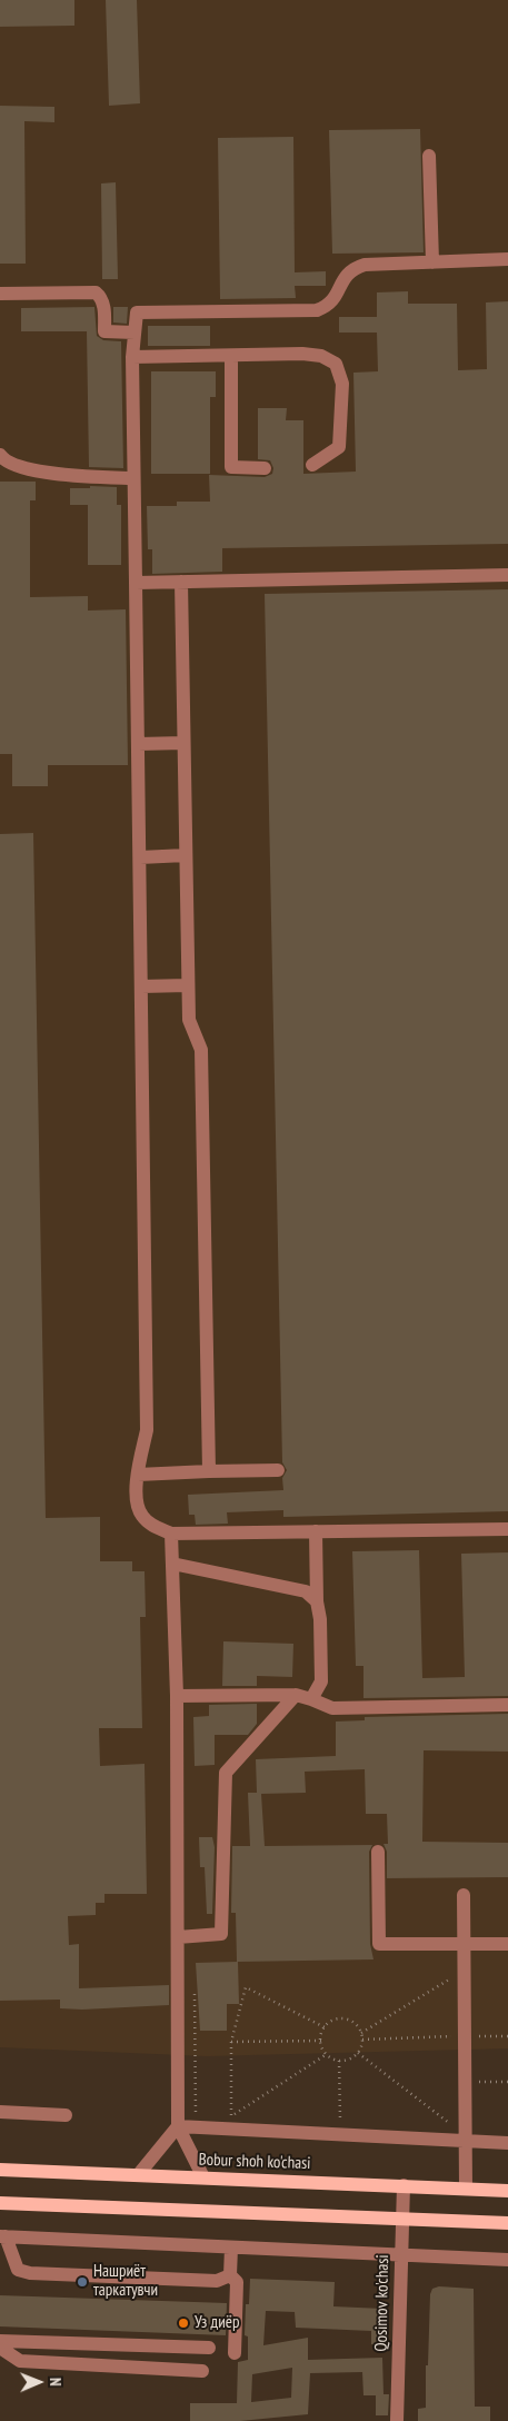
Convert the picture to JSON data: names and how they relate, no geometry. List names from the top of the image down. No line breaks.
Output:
{"streets":{"main road":["Bobur shoh ko'chasi"],"street":["Qosimov ko'chasi"]},"crossings":[["Bobur shoh ko'chasi","Qosimov ko'chasi"]],"places":["Нашриёт таркатувчи","Уз диёр"],"north":"right"}
